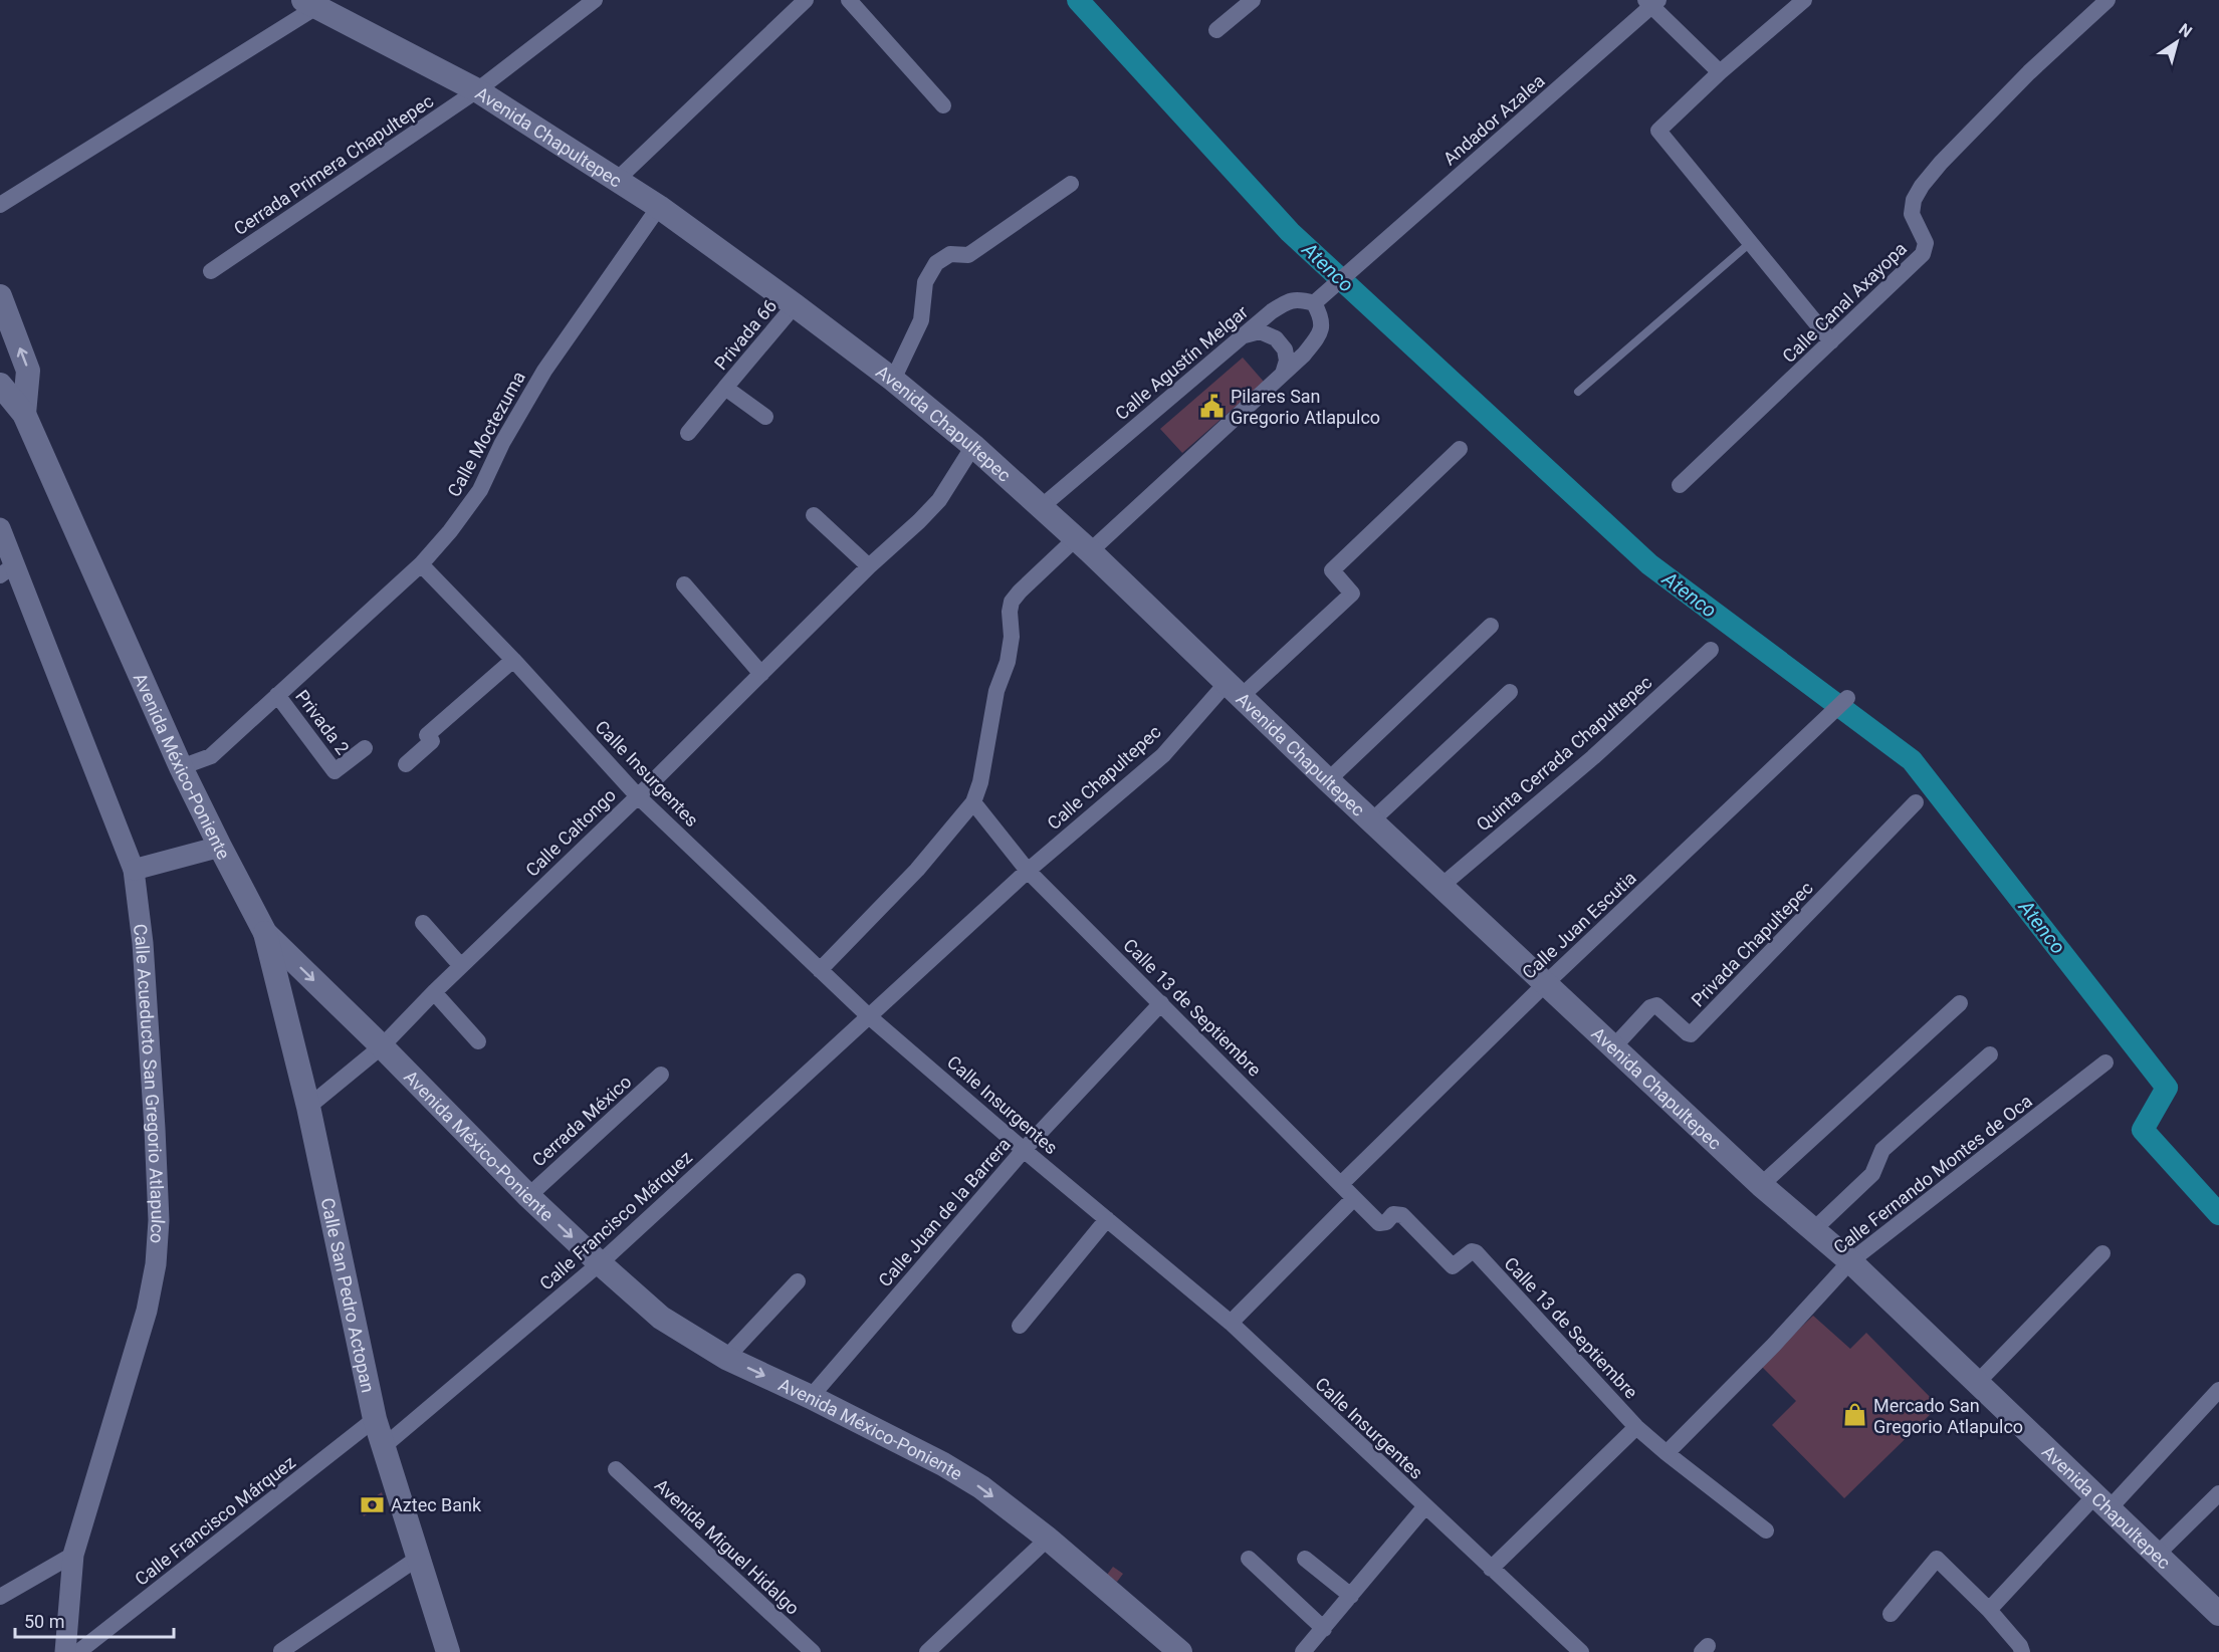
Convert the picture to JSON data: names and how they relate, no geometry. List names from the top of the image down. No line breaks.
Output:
{"streets":{"main road":["Avenida Chapultepec","Avenida México-Poniente","Calle San Pedro Actopan"],"street":["Andador Azalea","Cerrada Primera Chapultepec","Calle Canal Axayopa","Privada 66","Calle Agustín Melgar","Calle Moctezuma","Privada 2","Quinta Cerrada Chapultepec","Calle Insurgentes","Calle Chapultepec","Calle Caltongo","Calle Juan Escutia","Privada Chapultepec","Calle 13 de Septiembre","Calle Acueducto San Gregorio Atlapulco","Cerrada México","Calle Fernando Montes de Oca","Calle Juan de la Barrera","Calle Francisco Márquez","Avenida Miguel Hidalgo"]},"crossings":[["Andador Azalea","Calle Agustín Melgar"],["Avenida Chapultepec","Cerrada Primera Chapultepec"],["Avenida Chapultepec","Privada 66"],["Avenida Chapultepec","Calle Agustín Melgar"],["Avenida Chapultepec","Calle Moctezuma"],["Avenida Chapultepec","Quinta Cerrada Chapultepec"],["Avenida Chapultepec","Calle Chapultepec"],["Avenida Chapultepec","Calle Caltongo"],["Avenida Chapultepec","Calle Juan Escutia"],["Avenida Chapultepec","Privada Chapultepec"],["Avenida Chapultepec","Calle Fernando Montes de Oca"],["Calle Moctezuma","Privada 2"],["Calle Moctezuma","Avenida México-Poniente"],["Calle Moctezuma","Calle Insurgentes"],["Avenida México-Poniente","Calle Caltongo"],["Avenida México-Poniente","Cerrada México"],["Avenida México-Poniente","Calle Juan de la Barrera"],["Avenida México-Poniente","Calle Francisco Márquez"],["Avenida México-Poniente","Calle San Pedro Actopan"],["Calle Insurgentes","Calle Caltongo"],["Calle Insurgentes","Calle Juan de la Barrera"],["Calle Insurgentes","Calle Francisco Márquez"],["Calle Chapultepec","Calle 13 de Septiembre"],["Calle Caltongo","Calle San Pedro Actopan"],["Calle Juan Escutia","Calle 13 de Septiembre"],["Calle 13 de Septiembre","Calle Fernando Montes de Oca"],["Calle 13 de Septiembre","Calle Juan de la Barrera"],["Calle Francisco Márquez","Calle San Pedro Actopan"]],"water":["Atenco"],"places":{"public building":["Pilares San Gregorio Atlapulco"],"shop":["Mercado San Gregorio Atlapulco"],"bank":["Aztec Bank"]},"scale_bar":"50 m","north":"top right"}
